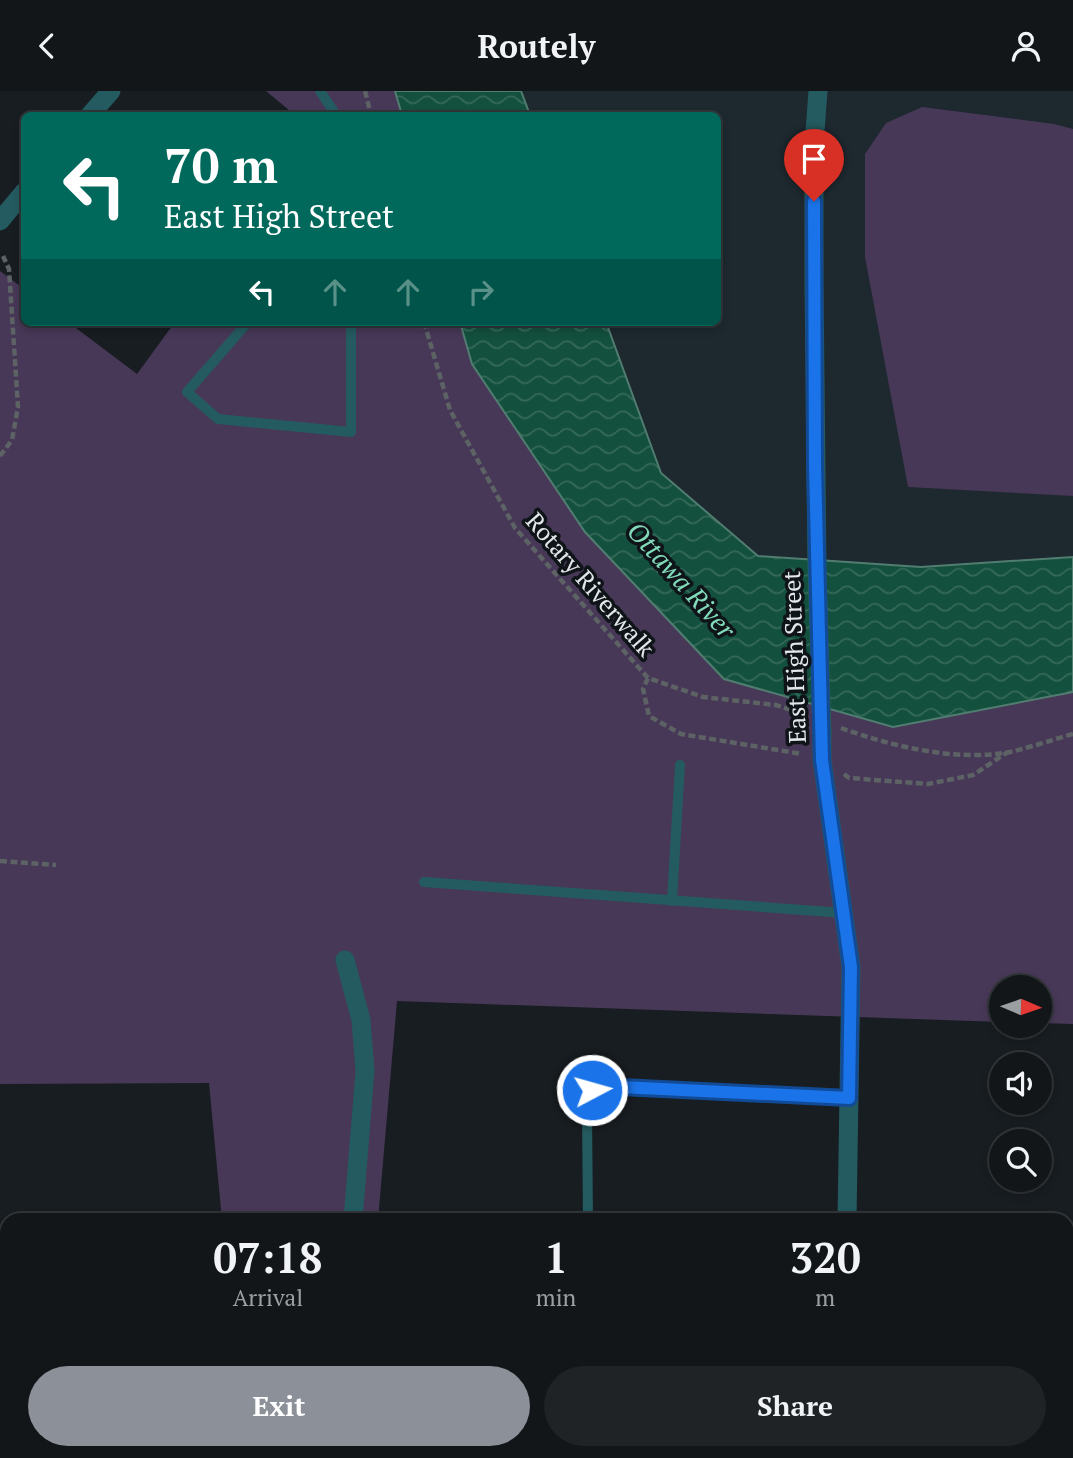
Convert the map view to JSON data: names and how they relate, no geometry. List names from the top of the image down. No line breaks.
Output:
{"streets":{"street":["East High Street"],"path":["Rotary Riverwalk"]},"crossings":[["Rotary Riverwalk","East High Street"]],"water":["Ottawa River"],"north":"right","page":{"header":"Routely","turn":["70 m","East High Street"],"eta":["07:18","Arrival","1","min","320","m"],"buttons":["Exit","Share"]}}
